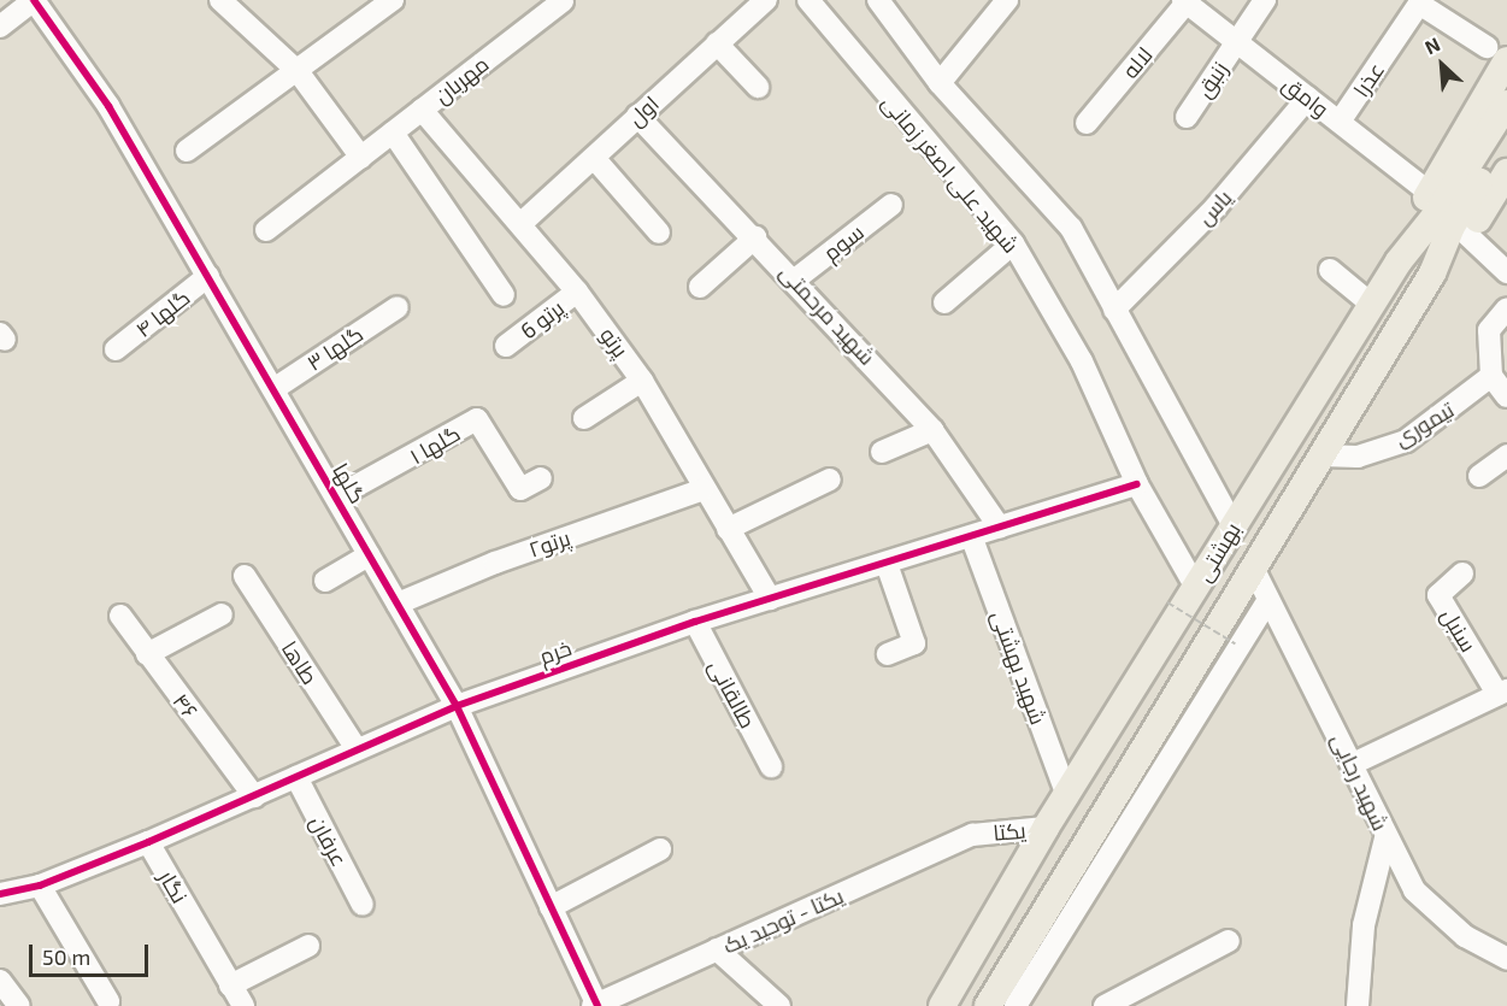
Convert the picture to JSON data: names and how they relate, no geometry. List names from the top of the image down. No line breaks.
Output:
{"streets":{"main road":["بهشتی"],"street":["لاله","مهربان","زنبق","عذرا","وامق","اول","شهید علی اصغر زمانی","یاس","سوم","گلها ۴","شهید مرحمتی","پرتو 6","پرتو","گلها ۳","تیموری","گلها ۱","گلها","پرتو۲","سنبل","خرم","طاها","شهید بهشتی","طالقانی","۴۶","شهید رجایی","یکتا","عرفان","نگار","یکتا - توحید یک"]},"crossings":[["لاله","وامق"],["مهربان","پرتو"],["زنبق","وامق"],["عذرا","وامق"],["وامق","یاس"],["اول","شهید مرحمتی"],["اول","پرتو"],["شهید علی اصغر زمانی","بهشتی"],["شهید علی اصغر زمانی","خرم"],["سوم","شهید مرحمتی"],["گلها ۴","گلها"],["شهید مرحمتی","خرم"],["پرتو 6","پرتو"],["پرتو","پرتو۲"],["پرتو","خرم"],["گلها ۳","گلها"],["تیموری","بهشتی"],["گلها ۱","گلها"],["گلها","پرتو۲"],["گلها","خرم"],["گلها","یکتا - توحید یک"],["بهشتی","شهید بهشتی"],["بهشتی","شهید رجایی"],["بهشتی","یکتا"],["خرم","طاها"],["خرم","شهید بهشتی"],["خرم","طالقانی"],["خرم","۴۶"],["خرم","عرفان"],["خرم","نگار"],["یکتا","یکتا - توحید یک"]],"scale_bar":"50 m","north":"top left"}
